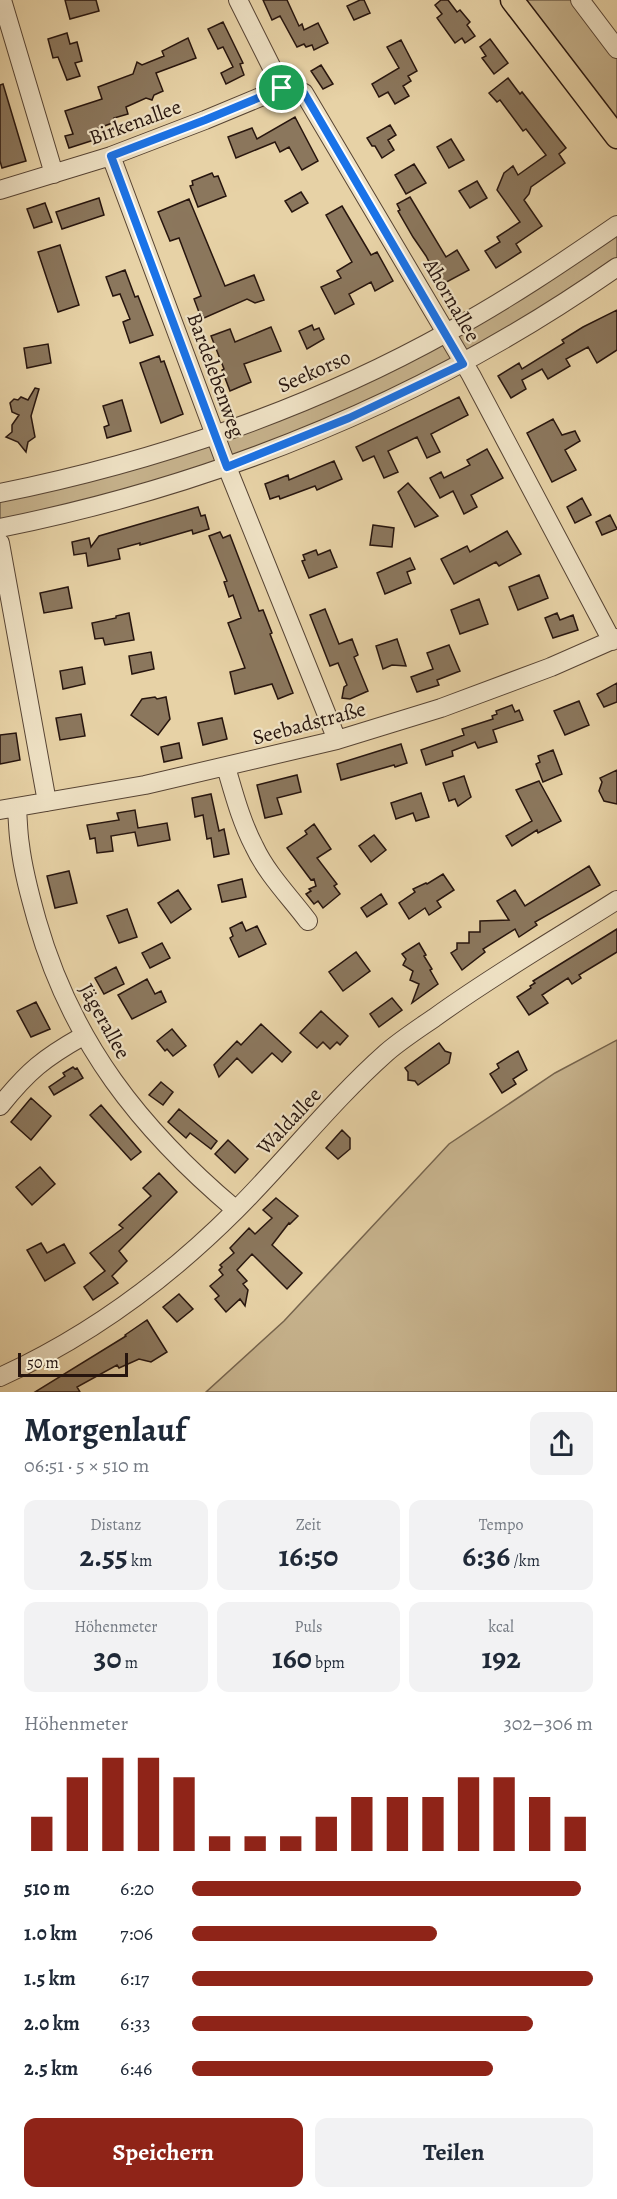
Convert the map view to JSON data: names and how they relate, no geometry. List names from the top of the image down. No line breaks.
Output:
{"streets":{"street":["Birkenallee","Ahornallee","Seekorso","Bardelebenweg","Seebadstraße","Jägerallee","Waldallee"]},"crossings":[["Birkenallee","Ahornallee"],["Birkenallee","Bardelebenweg"],["Ahornallee","Seekorso"],["Ahornallee","Seebadstraße"],["Seekorso","Bardelebenweg"],["Bardelebenweg","Seebadstraße"],["Seebadstraße","Jägerallee"],["Jägerallee","Waldallee"]],"scale_bar":"50 m","page":{"scale":"50 m","heading":["Morgenlauf","06:51 · 5 × 510 m"],"stats":[["Distanz","2.55 km"],["Zeit","16:50"],["Tempo","6:36 /km"],["Höhenmeter","30 m"],["Puls","160 bpm"],["kcal","192"]],"chart":["Höhenmeter","302–306 m"],"list":[{"name":"510 m","note":"6:20"},{"name":"1.0 km","note":"7:06"},{"name":"1.5 km","note":"6:17"},{"name":"2.0 km","note":"6:33"},{"name":"2.5 km","note":"6:46"}],"buttons":["Speichern","Teilen"]}}
